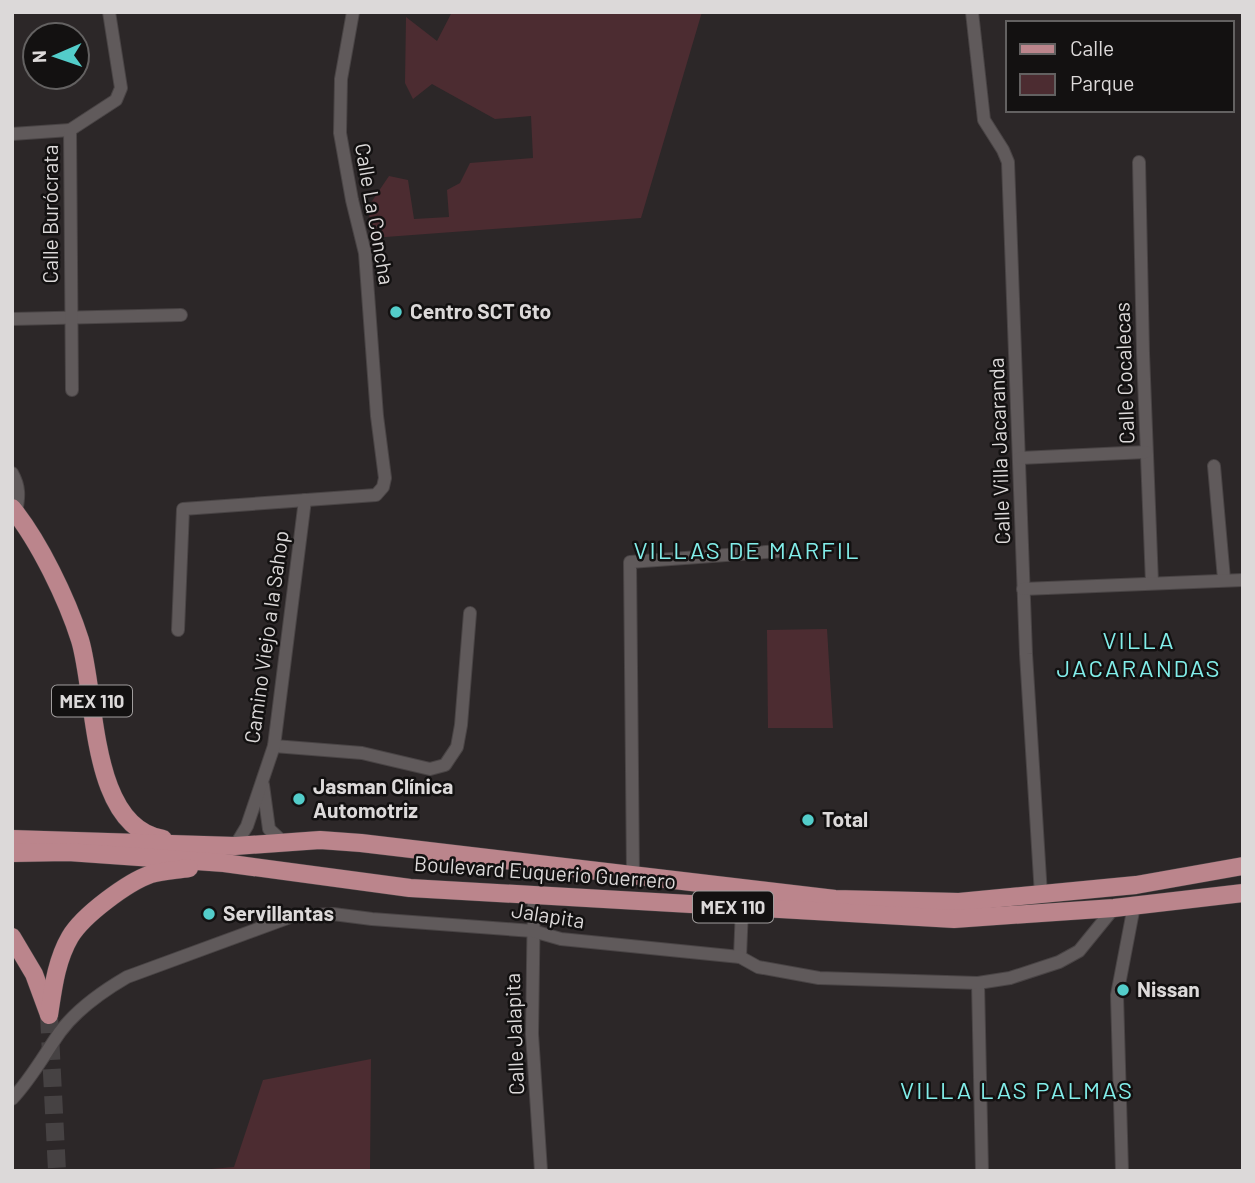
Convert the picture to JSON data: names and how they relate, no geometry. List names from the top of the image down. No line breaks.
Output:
{"streets":{"main road":["MEX 110","Boulevard Euquerio Guerrero"],"street":["Calle Burócrata","Calle La Concha","Calle Cocalecas","Calle Villa Jacaranda","Camino Viejo a la Sahop","Jalapita","Calle Jalapita"]},"crossings":[["Calle La Concha","Camino Viejo a la Sahop"],["Calle Villa Jacaranda","MEX 110"],["Camino Viejo a la Sahop","MEX 110"],["Boulevard Euquerio Guerrero","Jalapita"],["Boulevard Euquerio Guerrero","Calle Jalapita"],["Jalapita","Calle Jalapita"]],"districts":["VILLAS DE MARFIL","VILLA JACARANDAS","VILLA LAS PALMAS"],"places":["Centro SCT Gto","Jasman Clínica Automotriz","Total","Servillantas","Nissan"],"legend":["Calle","Parque"],"north":"left"}
